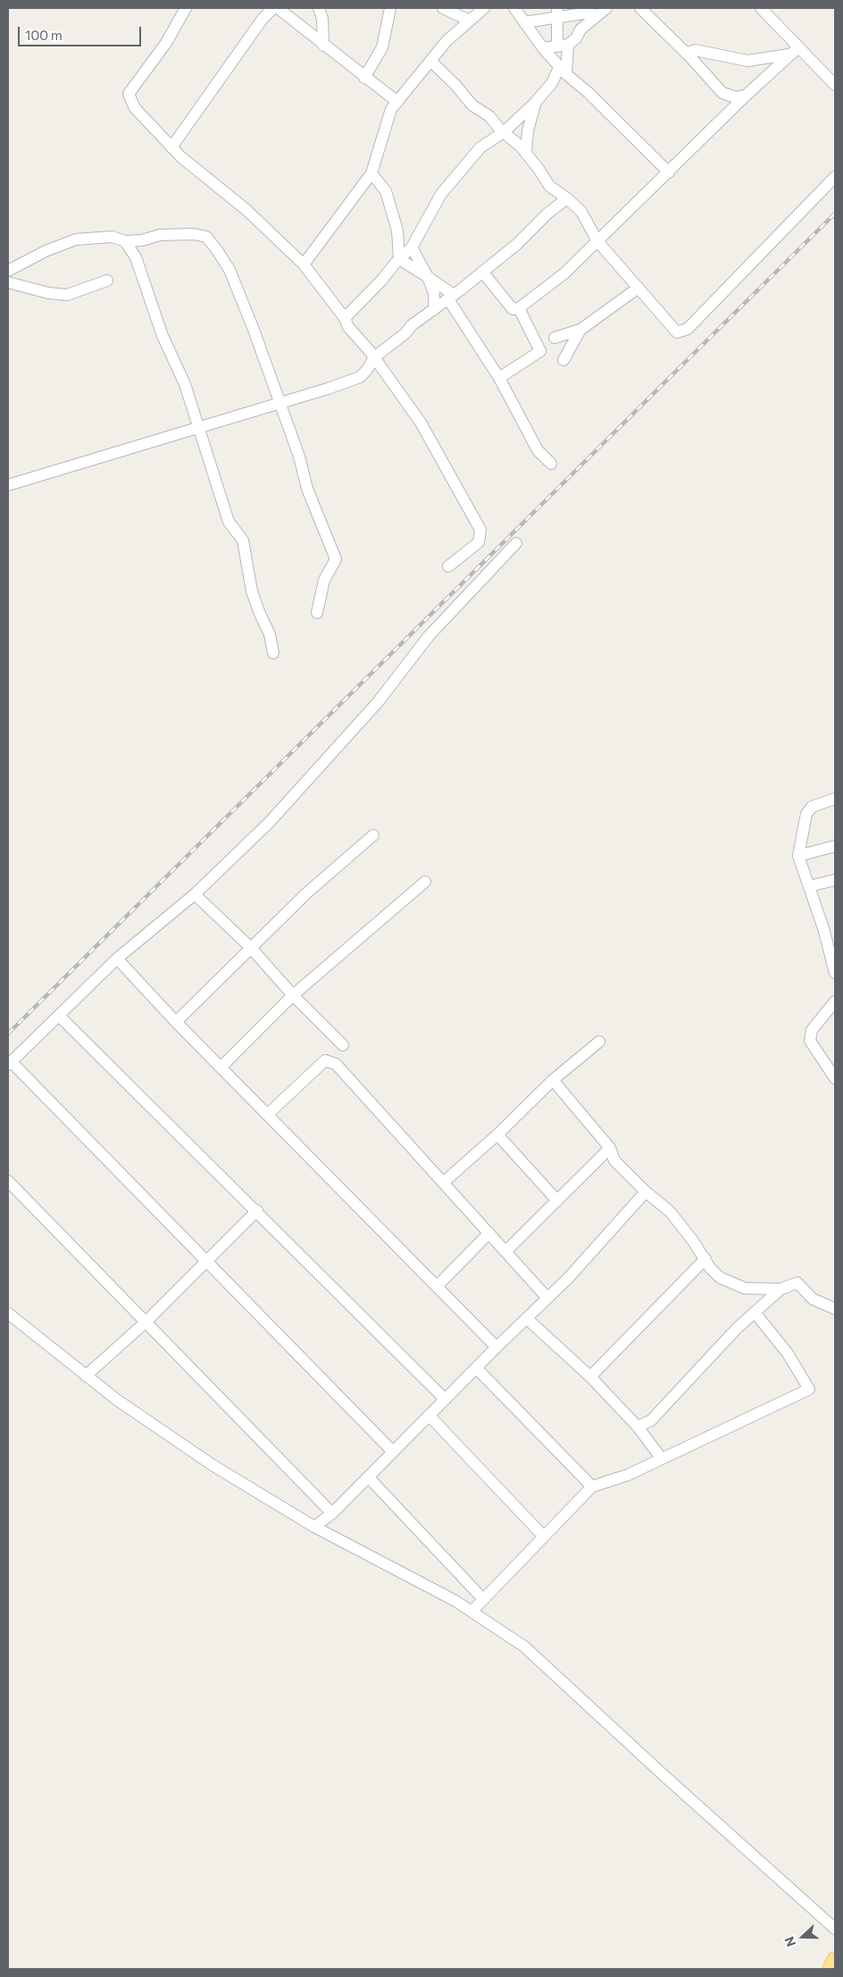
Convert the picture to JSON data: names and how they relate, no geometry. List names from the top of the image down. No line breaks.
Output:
{"scale_bar":"100 m","north":"left"}
